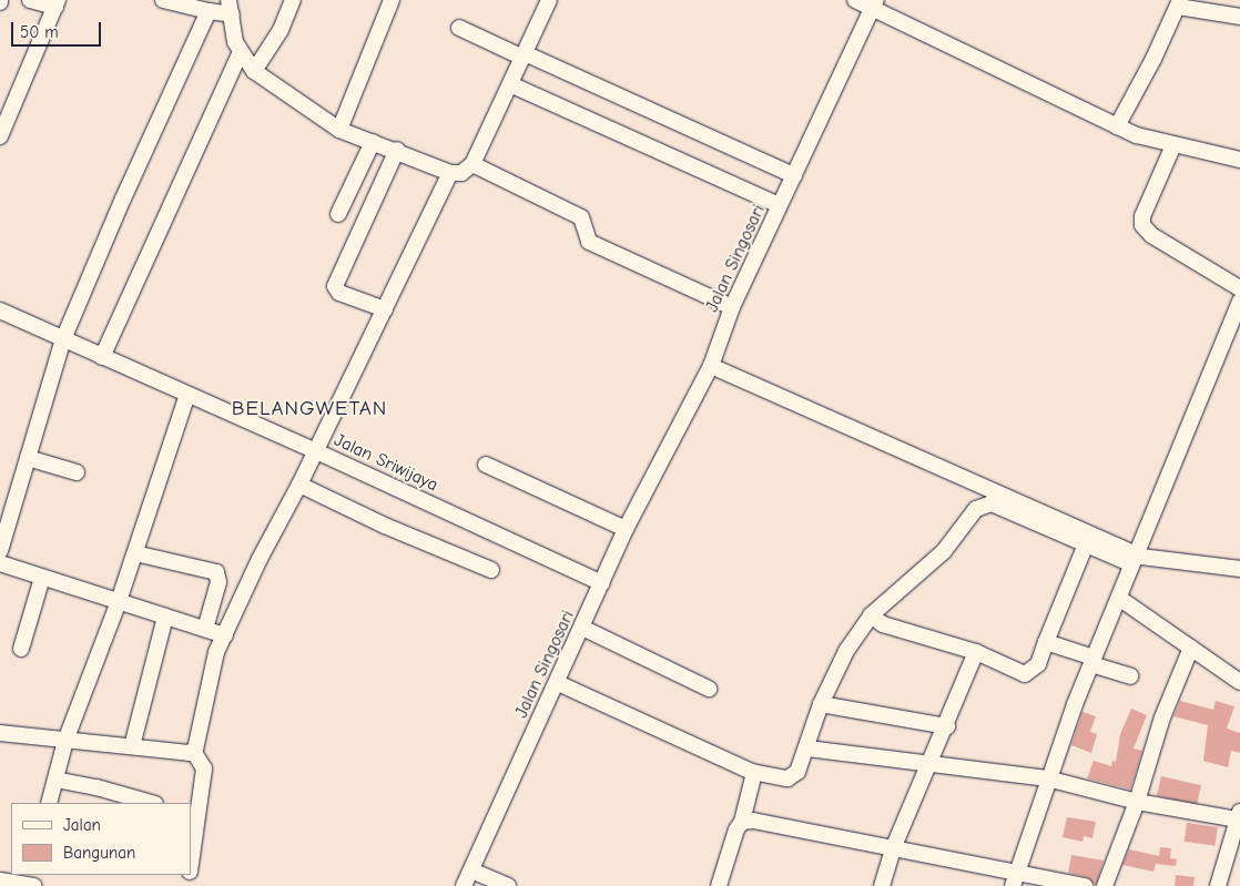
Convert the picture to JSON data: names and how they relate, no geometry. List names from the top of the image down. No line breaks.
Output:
{"streets":{"street":["Jalan Singosari","Jalan Sriwijaya"]},"crossings":[["Jalan Singosari","Jalan Sriwijaya"]],"districts":["BELANGWETAN"],"legend":["Jalan","Bangunan"],"scale_bar":"50 m"}
